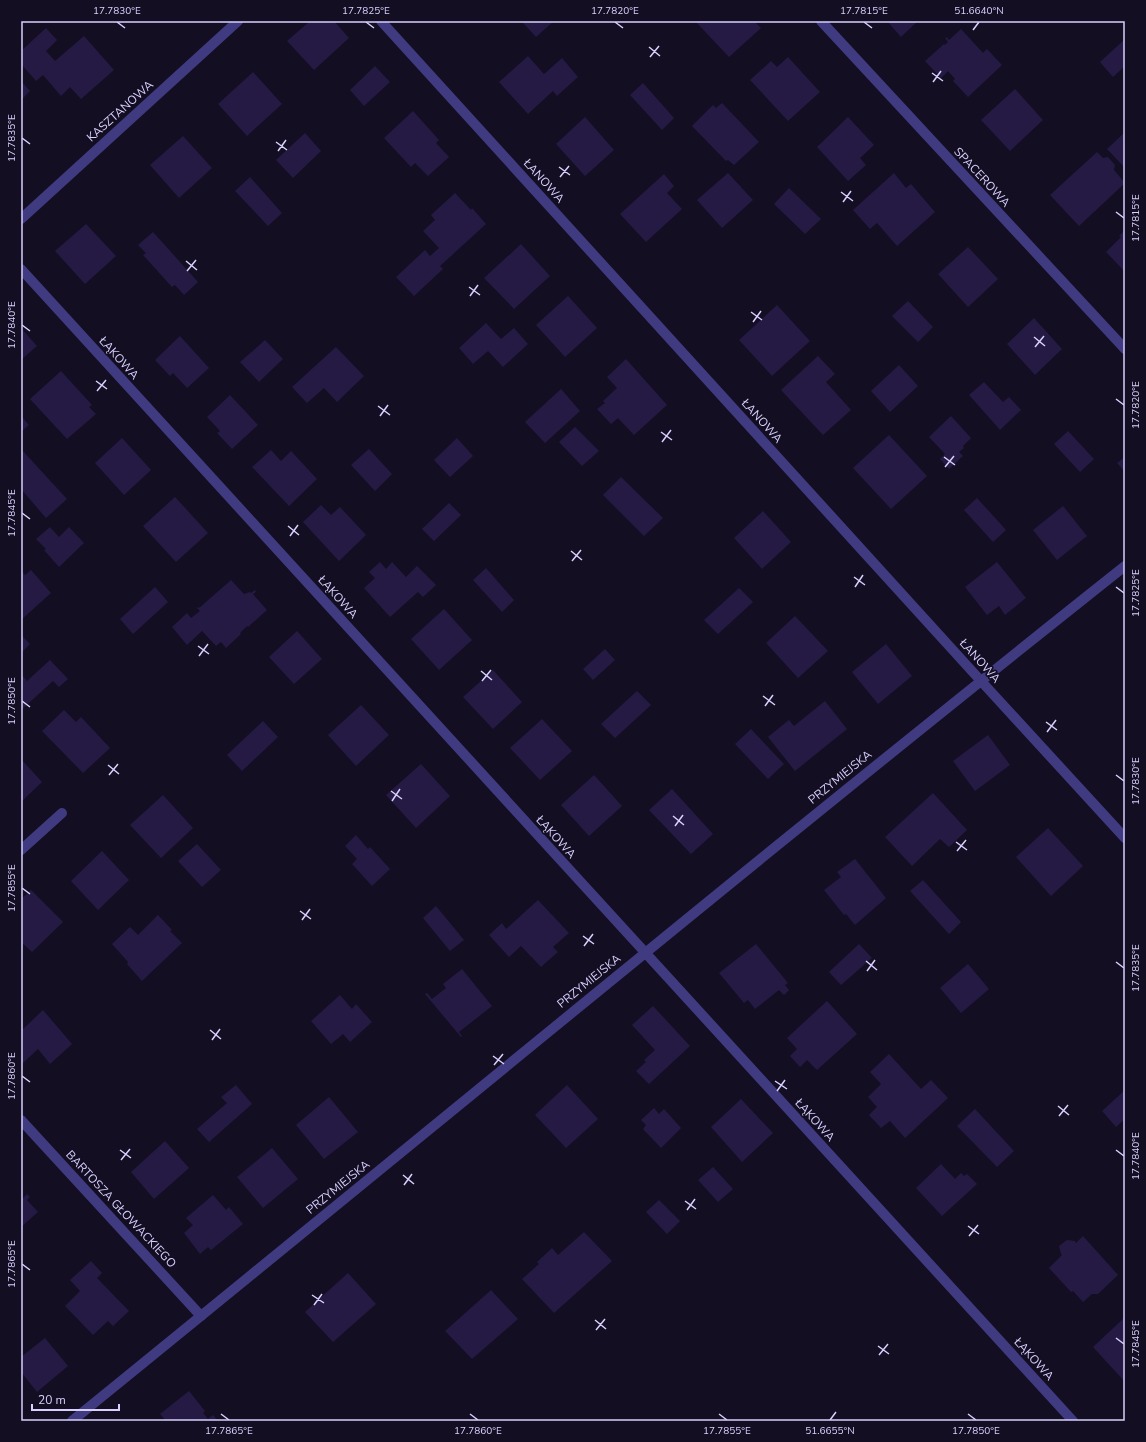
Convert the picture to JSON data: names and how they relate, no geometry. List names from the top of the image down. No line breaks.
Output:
{"streets":{"street":["KASZTANOWA","SPACEROWA","ŁANOWA","ŁĄKOWA","PRZYMIEJSKA","BARTOSZA GŁOWACKIEGO"]},"crossings":[["ŁANOWA","PRZYMIEJSKA"],["ŁĄKOWA","PRZYMIEJSKA"],["PRZYMIEJSKA","BARTOSZA GŁOWACKIEGO"]],"scale_bar":"20 m","coordinates":["17.7830°E","17.7825°E","17.7820°E","17.7815°E","51.6640°N","17.7835°E","17.7840°E","17.7845°E","17.7850°E","17.7855°E","17.7860°E","17.7865°E","51.6655°N"]}
